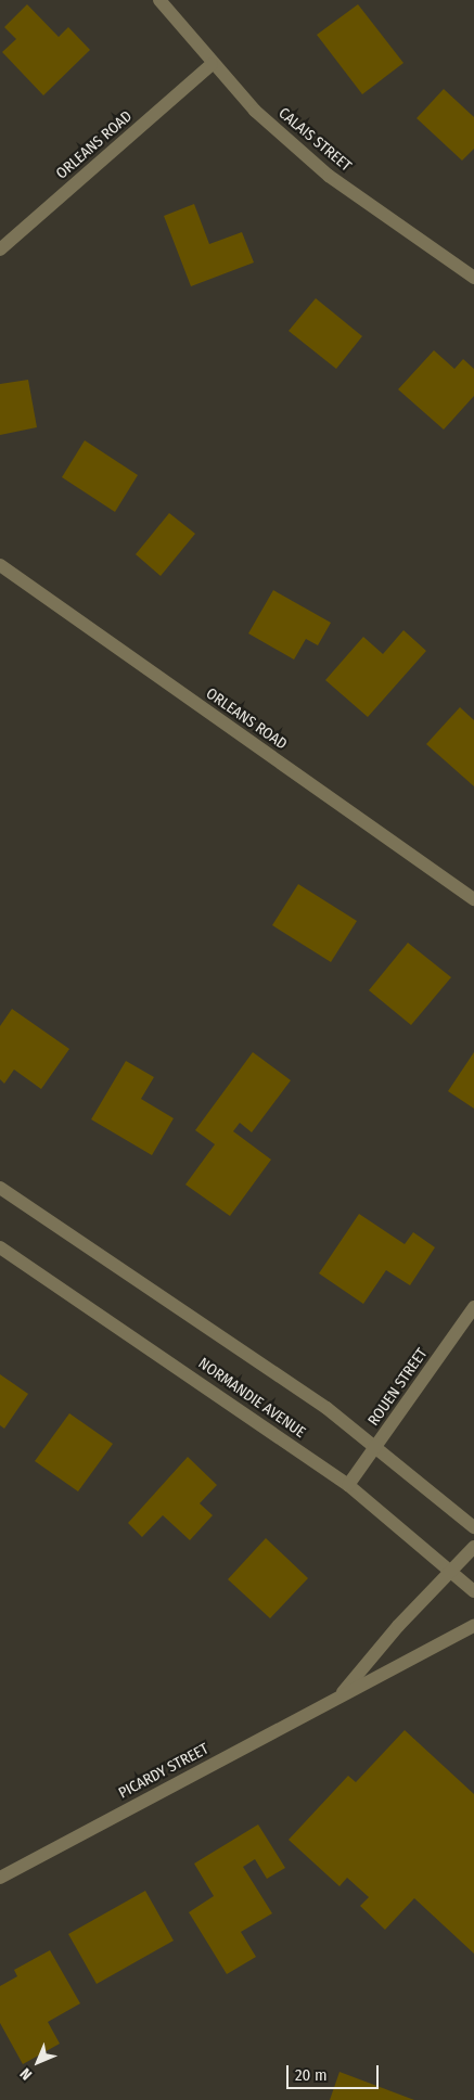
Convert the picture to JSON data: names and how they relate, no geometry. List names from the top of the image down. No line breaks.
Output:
{"streets":{"street":["CALAIS STREET","ORLEANS ROAD","ROUEN STREET","NORMANDIE AVENUE","PICARDY STREET"]},"crossings":[["CALAIS STREET","ORLEANS ROAD"],["ROUEN STREET","NORMANDIE AVENUE"],["NORMANDIE AVENUE","PICARDY STREET"]],"scale_bar":"20 m","north":"bottom left"}
